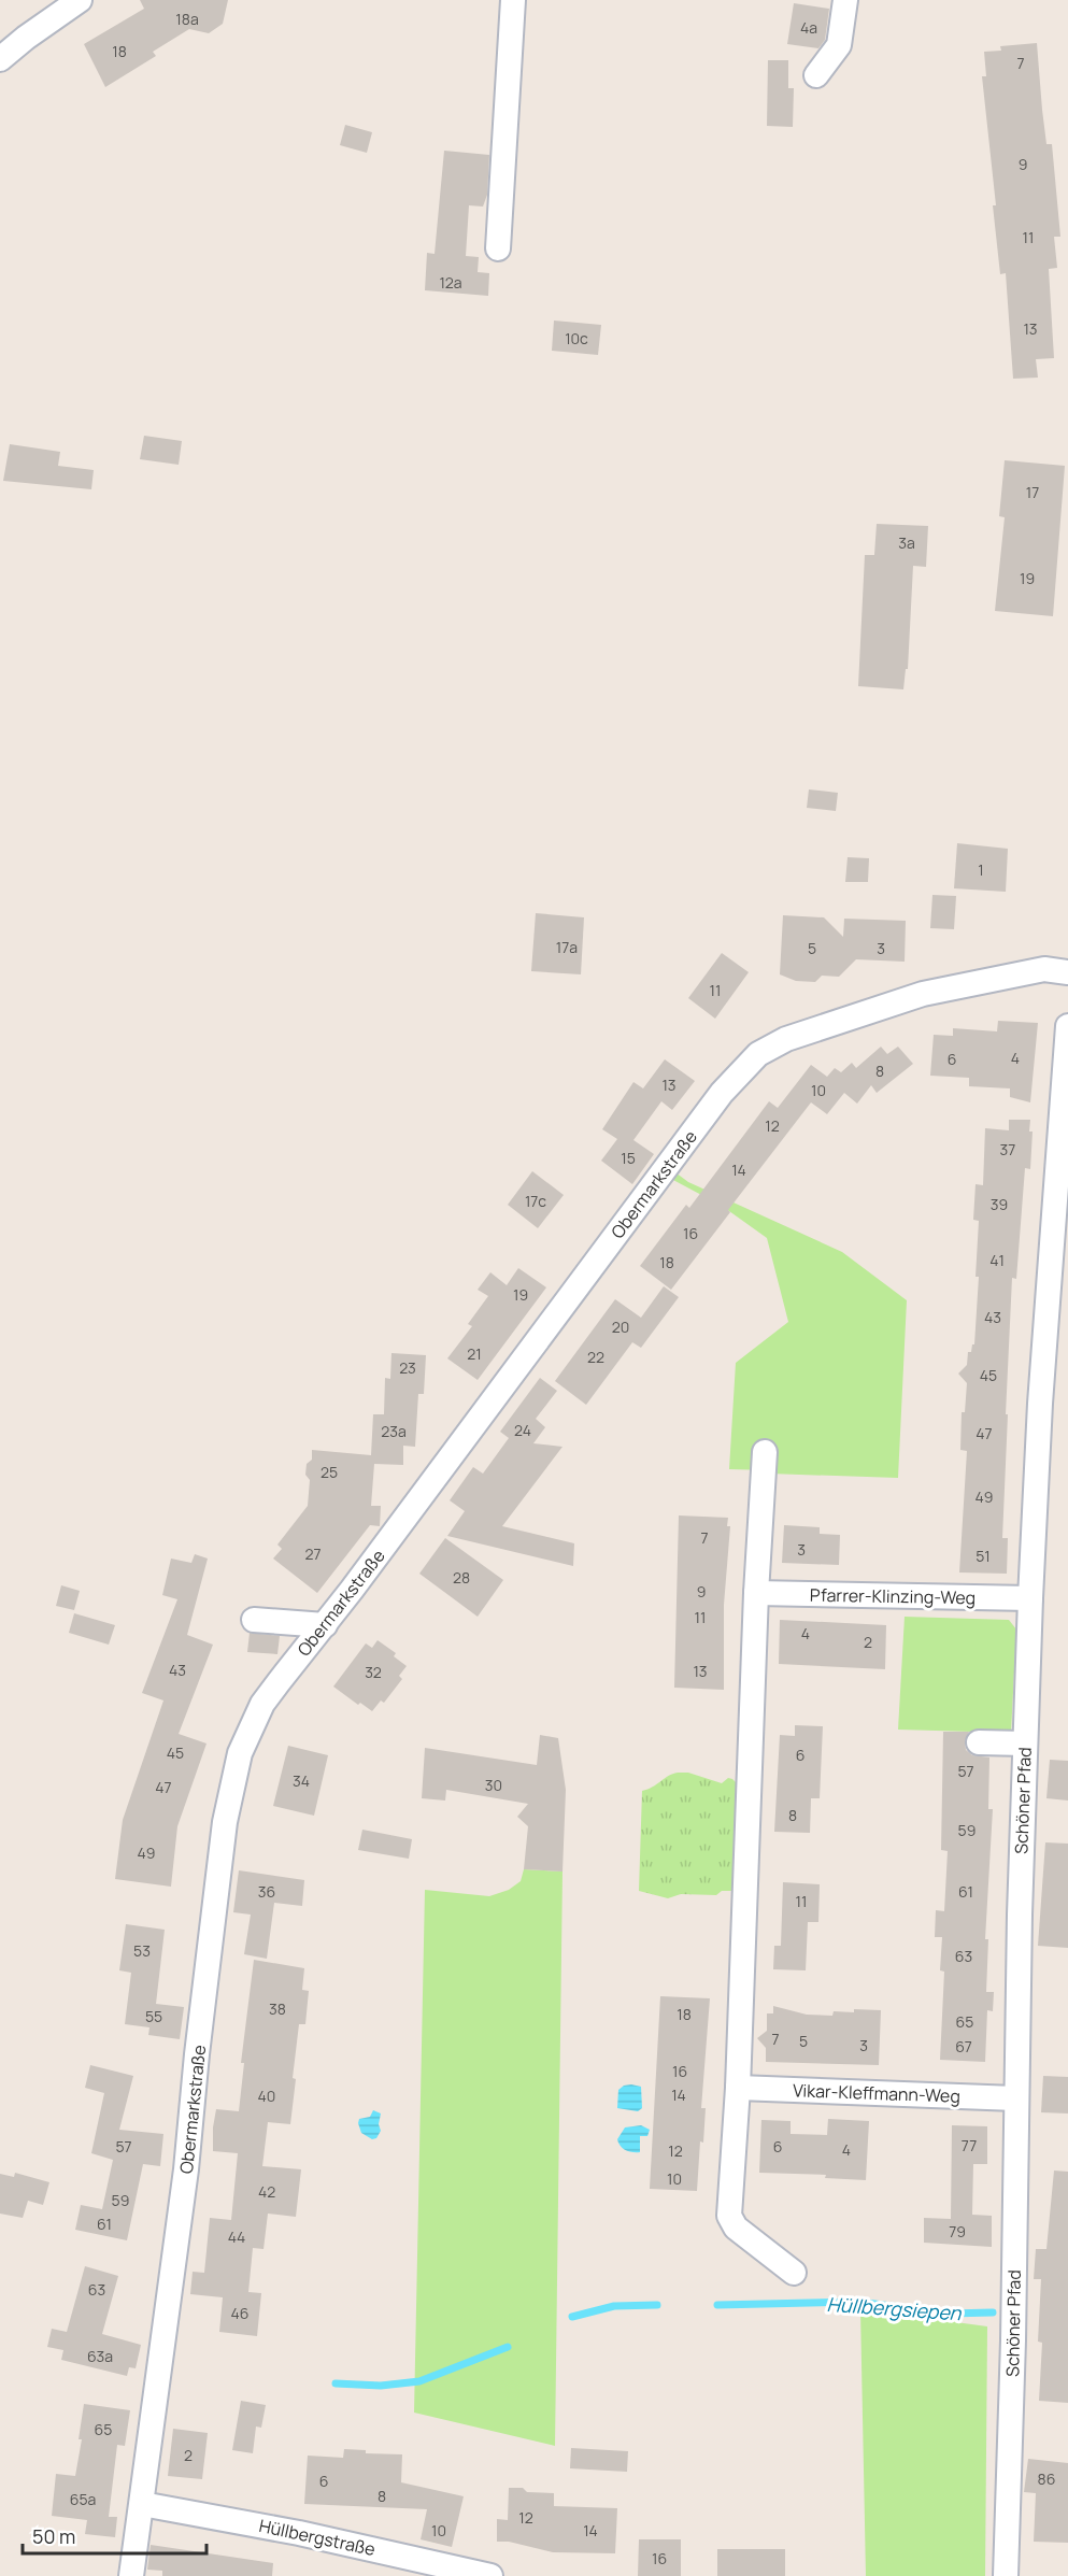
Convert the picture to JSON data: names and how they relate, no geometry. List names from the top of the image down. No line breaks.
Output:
{"streets":{"street":["Obermarkstraße","Pfarrer-Klinzing-Weg","Schöner Pfad","Vikar-Kleffmann-Weg","Hüllbergstraße"]},"crossings":[["Obermarkstraße","Hüllbergstraße"],["Pfarrer-Klinzing-Weg","Schöner Pfad"],["Schöner Pfad","Vikar-Kleffmann-Weg"]],"water":["Hüllbergsiepen"],"house_numbers":["18a","4a","18","7","9","11","12a","13","10c","17","3a","19","1","17a","5","3","11","4","6","8","13","10","12","37","15","14","17c","39","16","41","18","19","43","20","21","22","23","45","24","23a","47","25","49","7","3","27","51","28","9","11","4","2","43","13","32","45","6","57","34","30","47","8","59","49","36","61","11","53","63","38","18","55","65","7","5","3","67","16","14","40","77","57","6","4","12","10","42","59","61","79","44","63","46","63a","65","2","86","6","8","65a","12","10","14","16"],"scale_bar":"50 m"}
